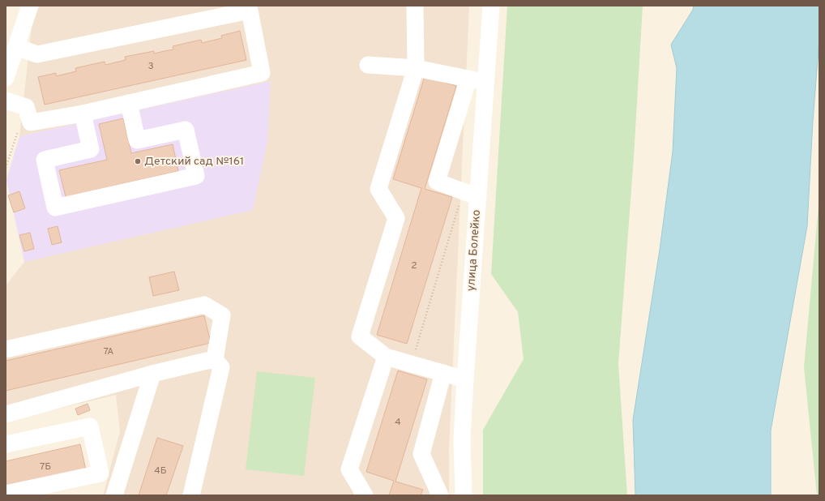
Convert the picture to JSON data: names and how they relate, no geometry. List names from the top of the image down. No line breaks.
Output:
{"streets":{"street":["улица Болейко"]},"places":["Детский сад №161"],"house_numbers":["3","2","7А","4","7Б","4Б"]}
